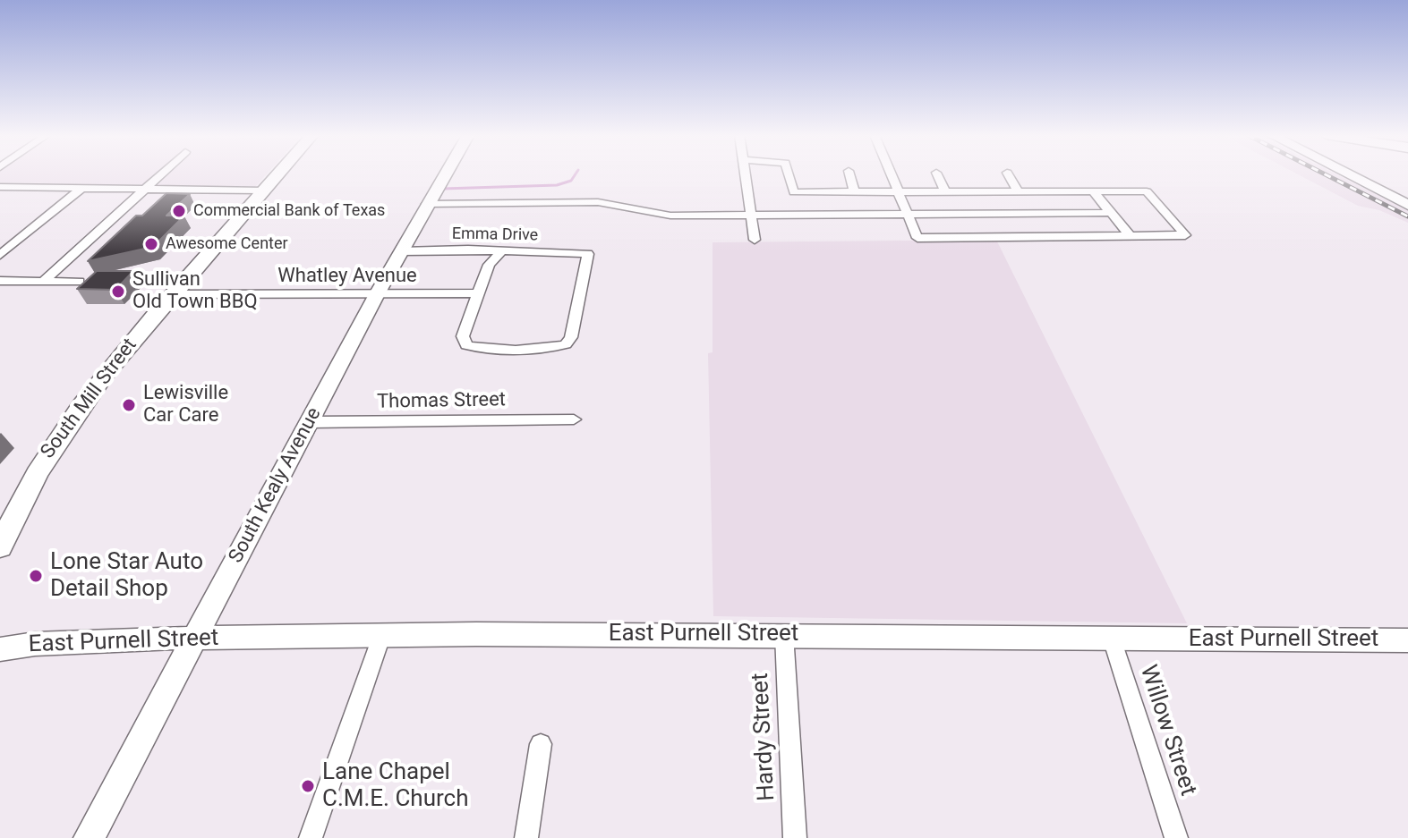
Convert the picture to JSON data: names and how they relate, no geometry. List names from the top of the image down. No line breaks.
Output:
{"streets":{"main road":["South Mill Street"],"street":["Emma Drive","Whatley Avenue","Thomas Street","South Kealy Avenue","East Purnell Street","Willow Street","Hardy Street"]},"crossings":[["Emma Drive","Whatley Avenue"],["Emma Drive","South Kealy Avenue"],["Whatley Avenue","South Mill Street"],["Whatley Avenue","South Kealy Avenue"],["Thomas Street","South Kealy Avenue"],["South Kealy Avenue","East Purnell Street"],["East Purnell Street","Willow Street"],["East Purnell Street","Hardy Street"]],"places":["Commercial Bank of Texas","Awesome Center","Sullivan Old Town BBQ","Lewisville Car Care","Lone Star Auto Detail Shop","Lane Chapel C.M.E. Church"]}
